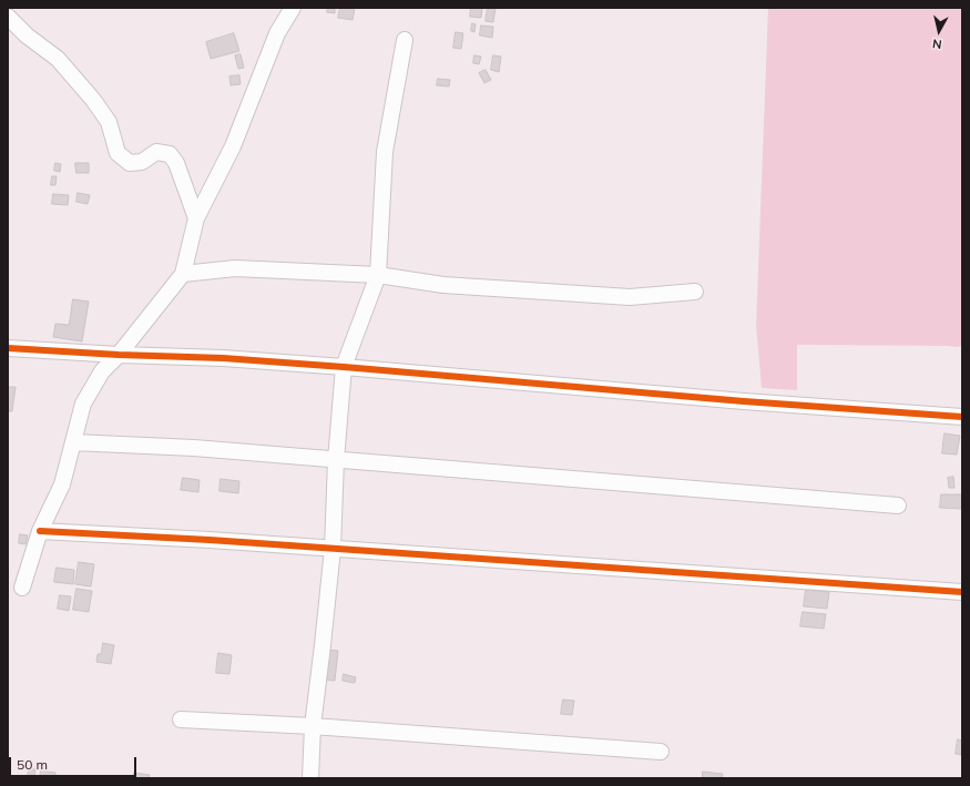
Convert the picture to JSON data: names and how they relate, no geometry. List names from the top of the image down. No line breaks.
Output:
{"scale_bar":"50 m","north":"bottom"}
